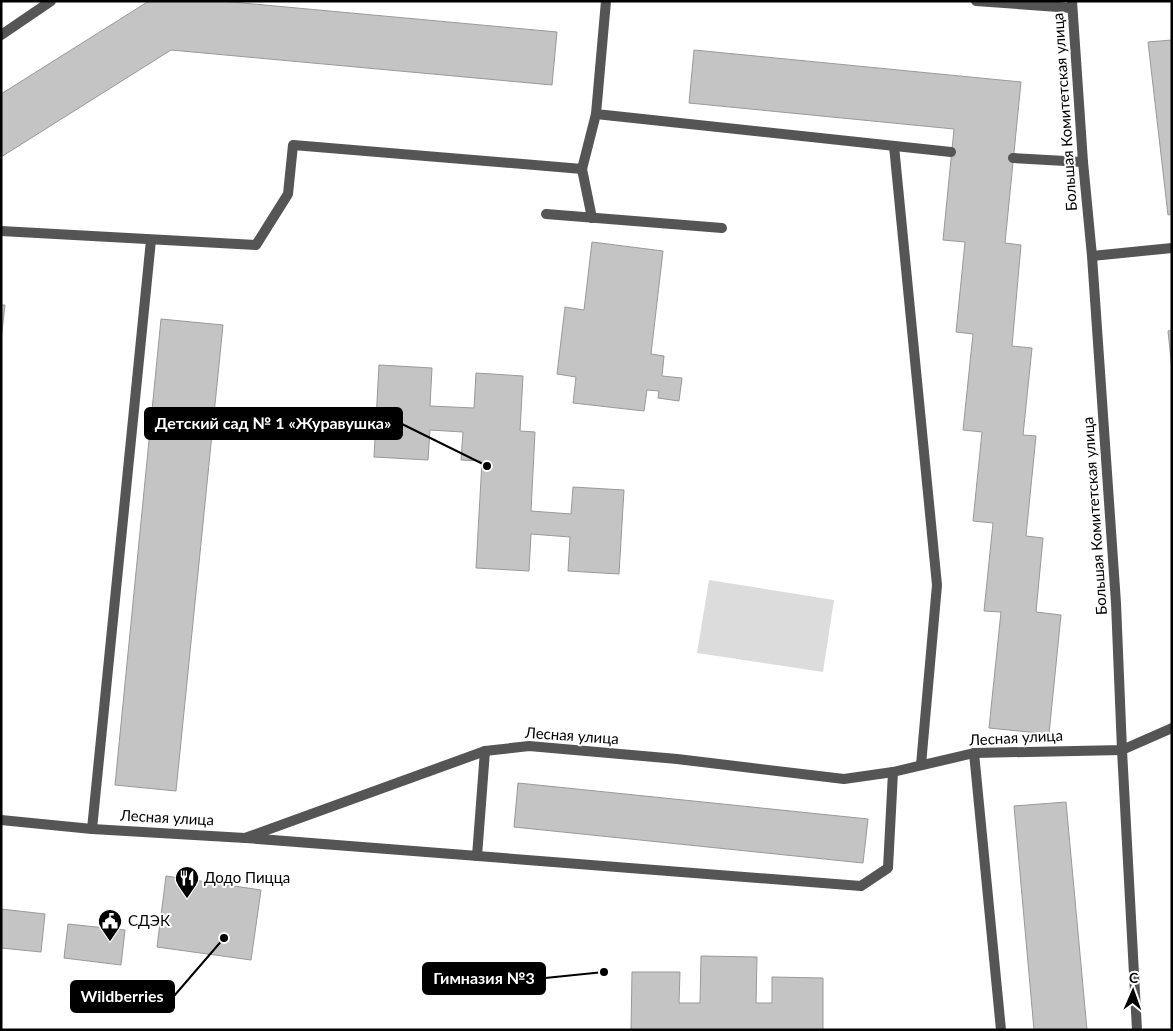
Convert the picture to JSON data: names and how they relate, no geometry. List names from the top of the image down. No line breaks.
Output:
{"streets":{"street":["Большая Комитетская улица","Лесная улица"]},"crossings":[["Большая Комитетская улица","Лесная улица"]],"places":{"other":["Детский сад № 1 «Журавушка»","Wildberries","Гимназия №3"],"restaurant":["Додо Пицца"],"public building":["СДЭК"]},"north":"top"}
